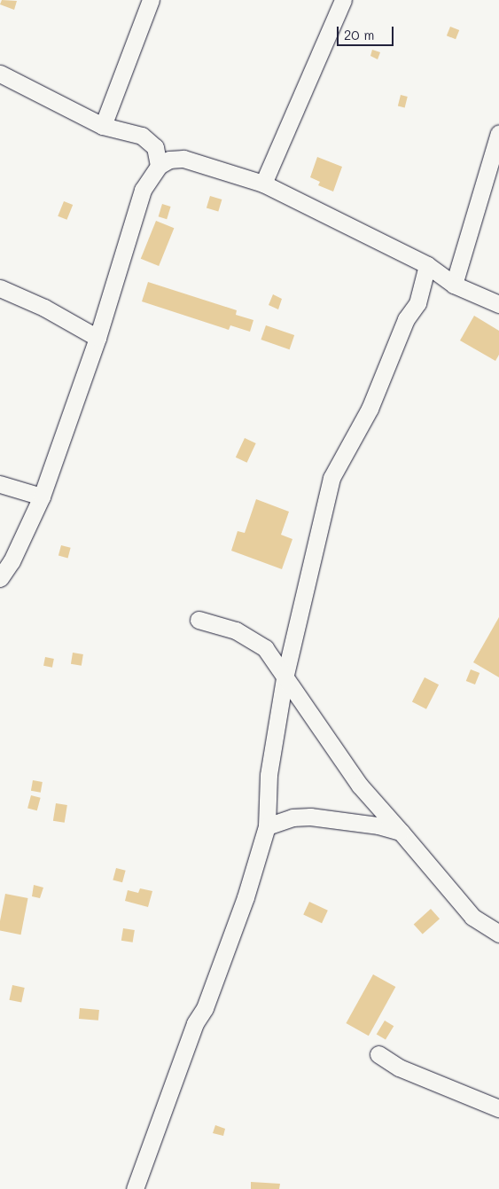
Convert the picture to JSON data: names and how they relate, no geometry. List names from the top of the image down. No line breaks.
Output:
{"scale_bar":"20 m"}
